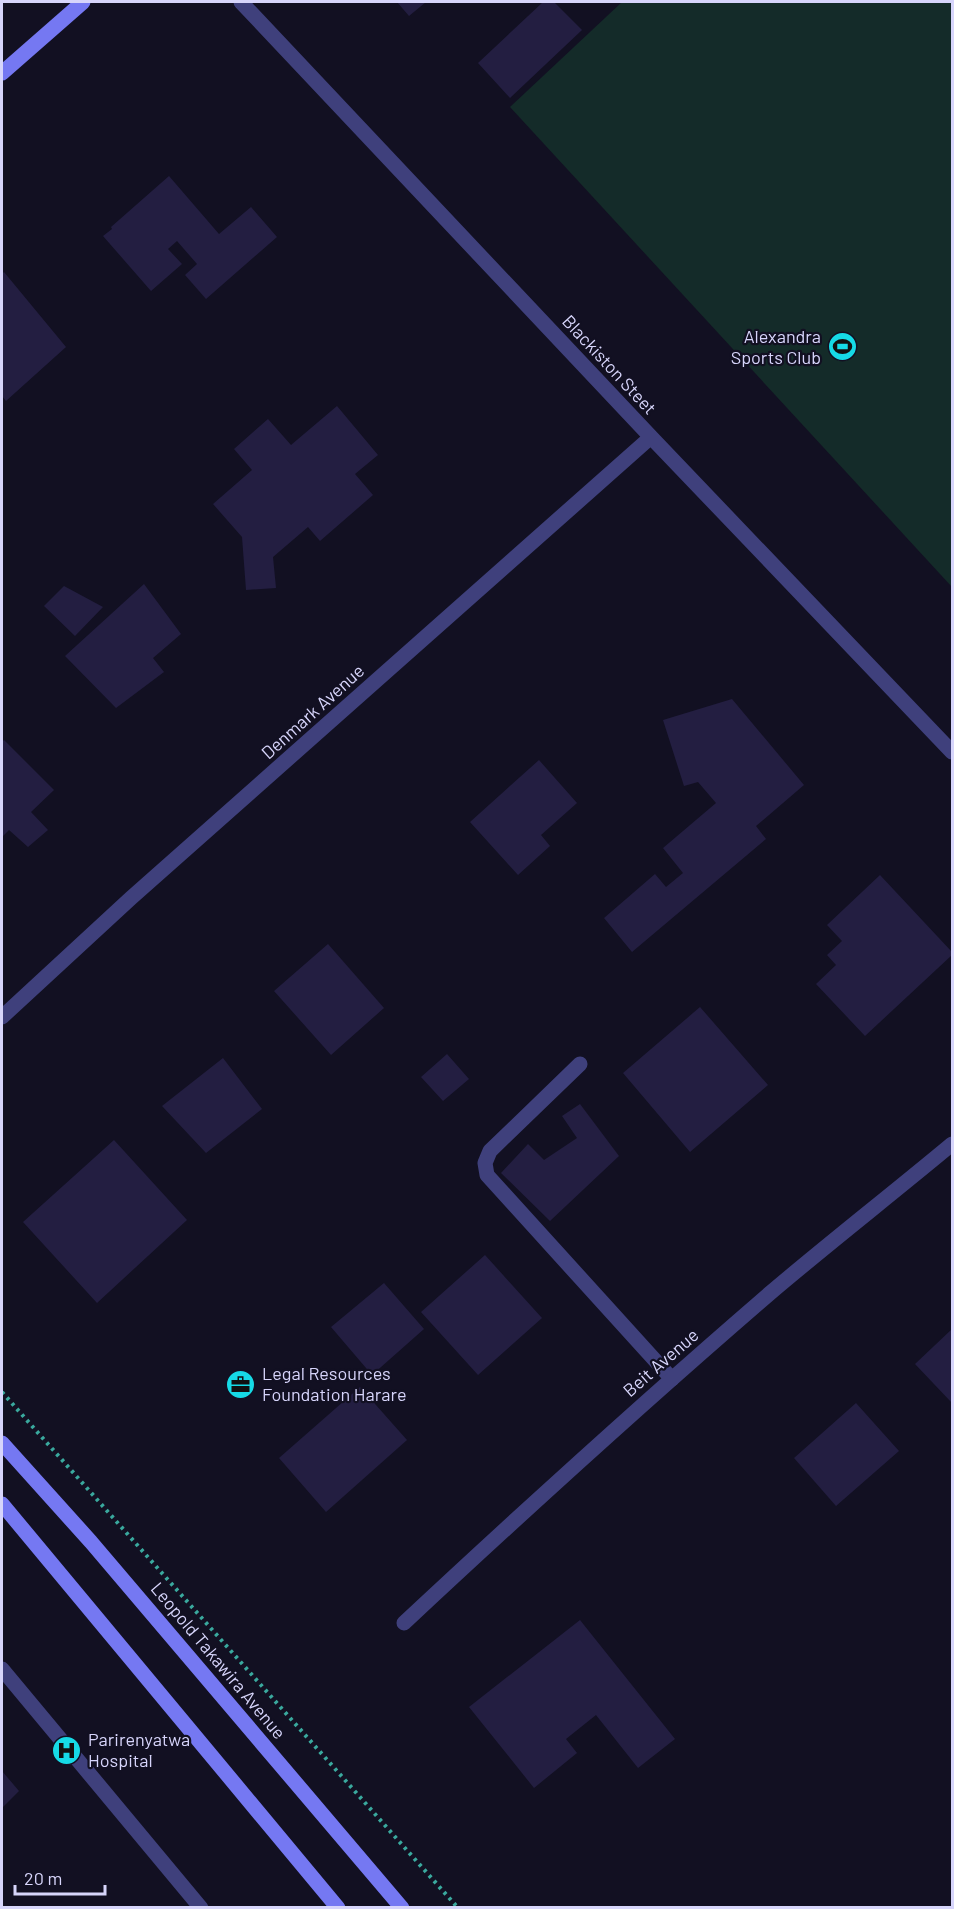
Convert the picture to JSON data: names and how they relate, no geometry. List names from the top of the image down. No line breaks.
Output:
{"streets":{"main road":["Leopold Takawira Avenue"],"street":["Blackiston Steet","Denmark Avenue","Beit Avenue"]},"crossings":[["Blackiston Steet","Denmark Avenue"]],"places":{"sports":["Alexandra Sports Club"],"office":["Legal Resources Foundation Harare"],"hospital":["Parirenyatwa Hospital"]},"scale_bar":"20 m"}
